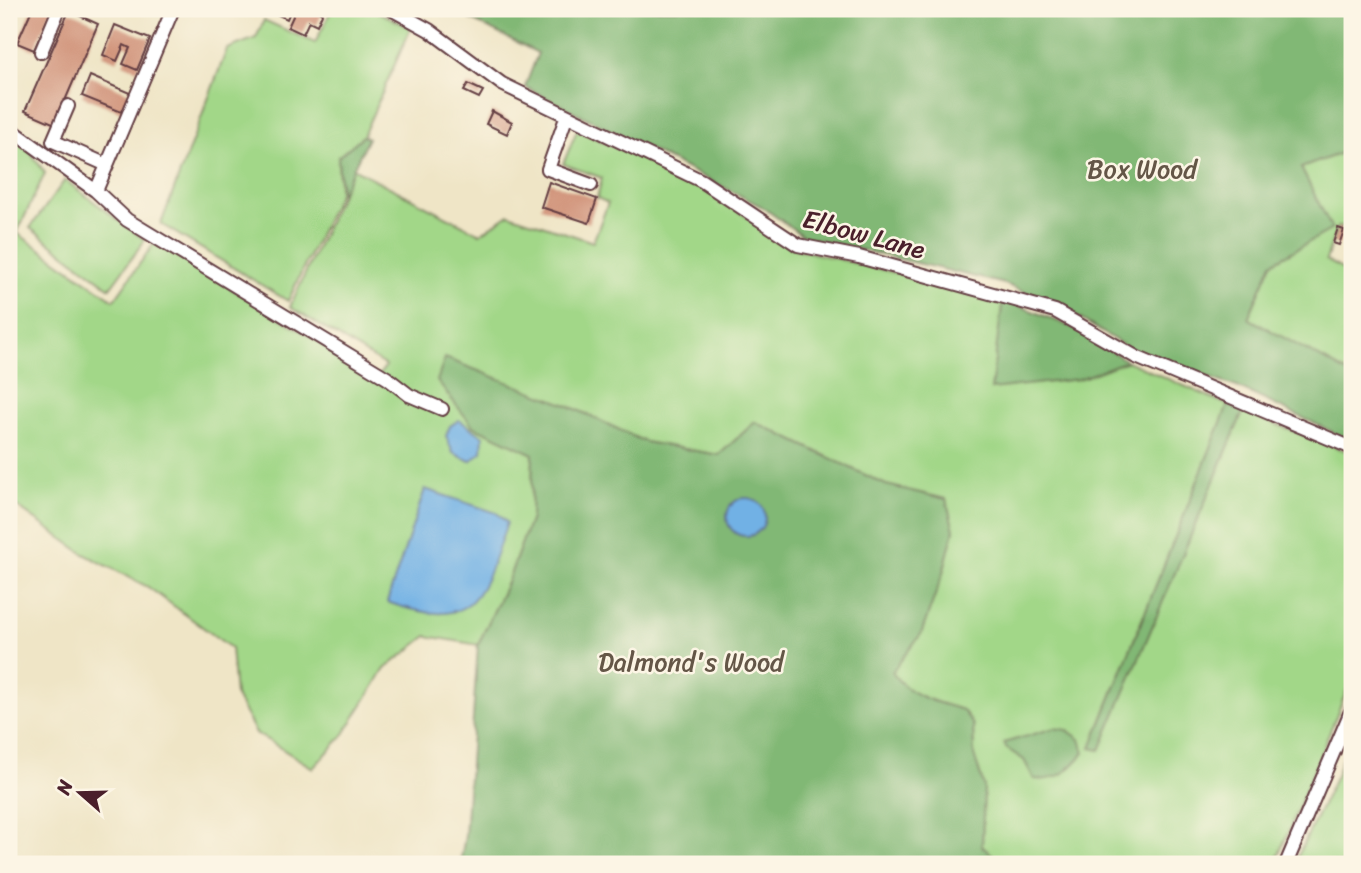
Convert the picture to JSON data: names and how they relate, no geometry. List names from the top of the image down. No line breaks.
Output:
{"streets":{"street":["Elbow Lane"]},"parks":["Box Wood","Dalmond's Wood"],"north":"left"}
